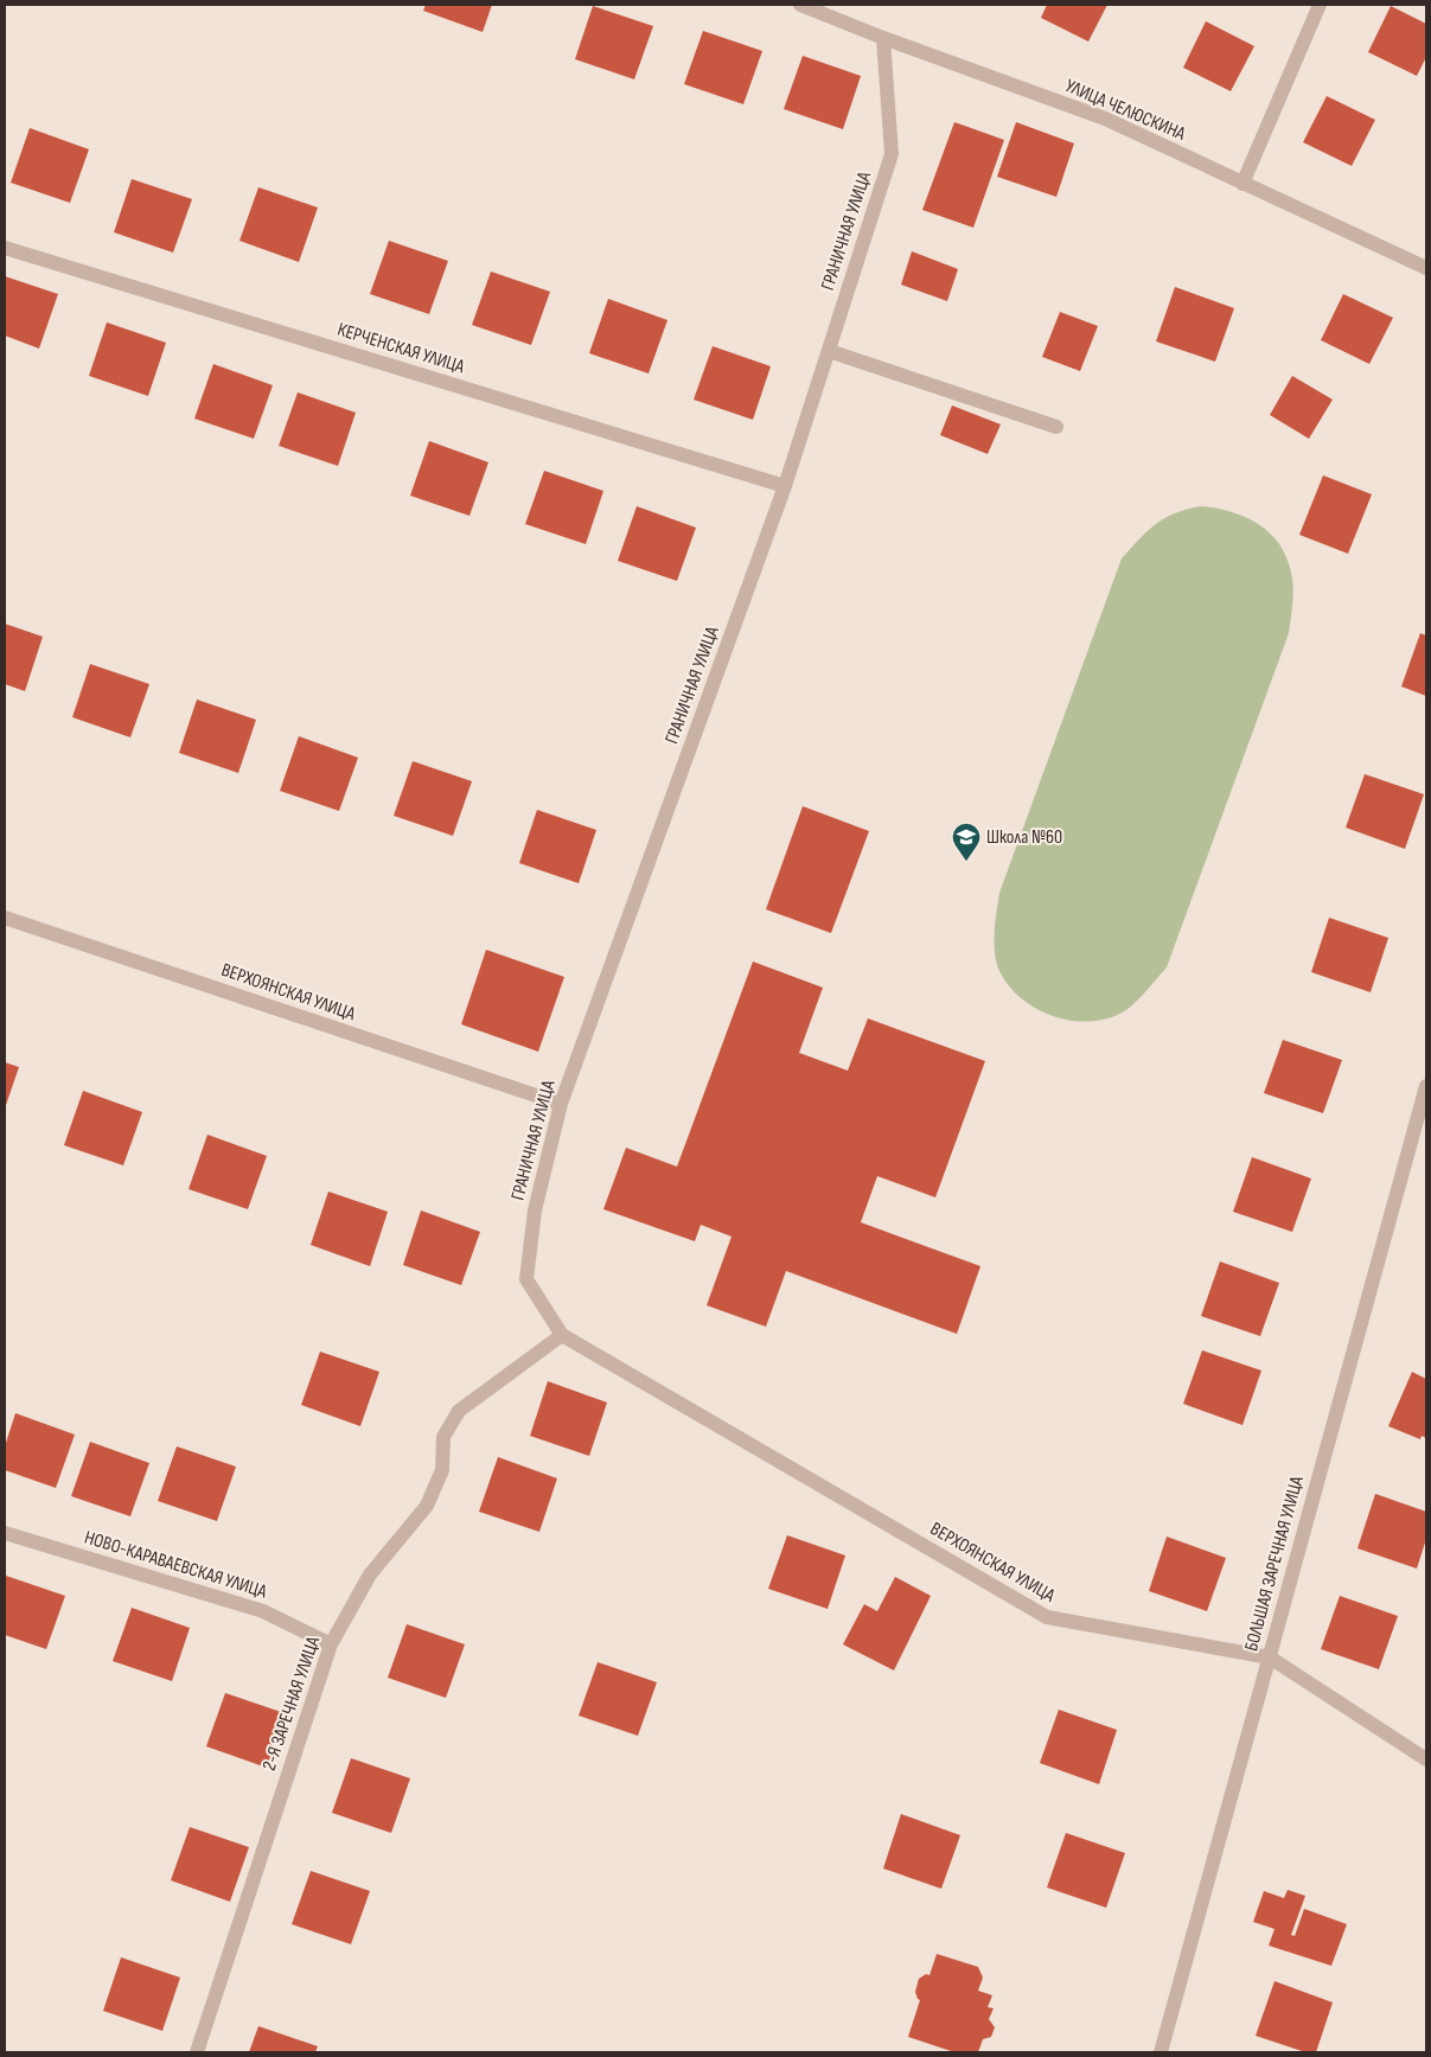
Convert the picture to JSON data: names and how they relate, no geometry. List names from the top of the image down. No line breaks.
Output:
{"streets":{"street":["УЛИЦА ЧЕЛЮСКИНА","ГРАНИЧНАЯ УЛИЦА","КЕРЧЕНСКАЯ УЛИЦА","ВЕРХОЯНСКАЯ УЛИЦА","БОЛЬШАЯ ЗАРЕЧНАЯ УЛИЦА","НОВО-КАРАВАЕВСКАЯ УЛИЦА","2-Я ЗАРЕЧНАЯ УЛИЦА"]},"crossings":[["УЛИЦА ЧЕЛЮСКИНА","ГРАНИЧНАЯ УЛИЦА"],["ГРАНИЧНАЯ УЛИЦА","КЕРЧЕНСКАЯ УЛИЦА"],["ГРАНИЧНАЯ УЛИЦА","ВЕРХОЯНСКАЯ УЛИЦА"],["ГРАНИЧНАЯ УЛИЦА","2-Я ЗАРЕЧНАЯ УЛИЦА"],["ВЕРХОЯНСКАЯ УЛИЦА","БОЛЬШАЯ ЗАРЕЧНАЯ УЛИЦА"],["ВЕРХОЯНСКАЯ УЛИЦА","2-Я ЗАРЕЧНАЯ УЛИЦА"],["НОВО-КАРАВАЕВСКАЯ УЛИЦА","2-Я ЗАРЕЧНАЯ УЛИЦА"]],"places":{"school or university":["Школа №60"]}}
